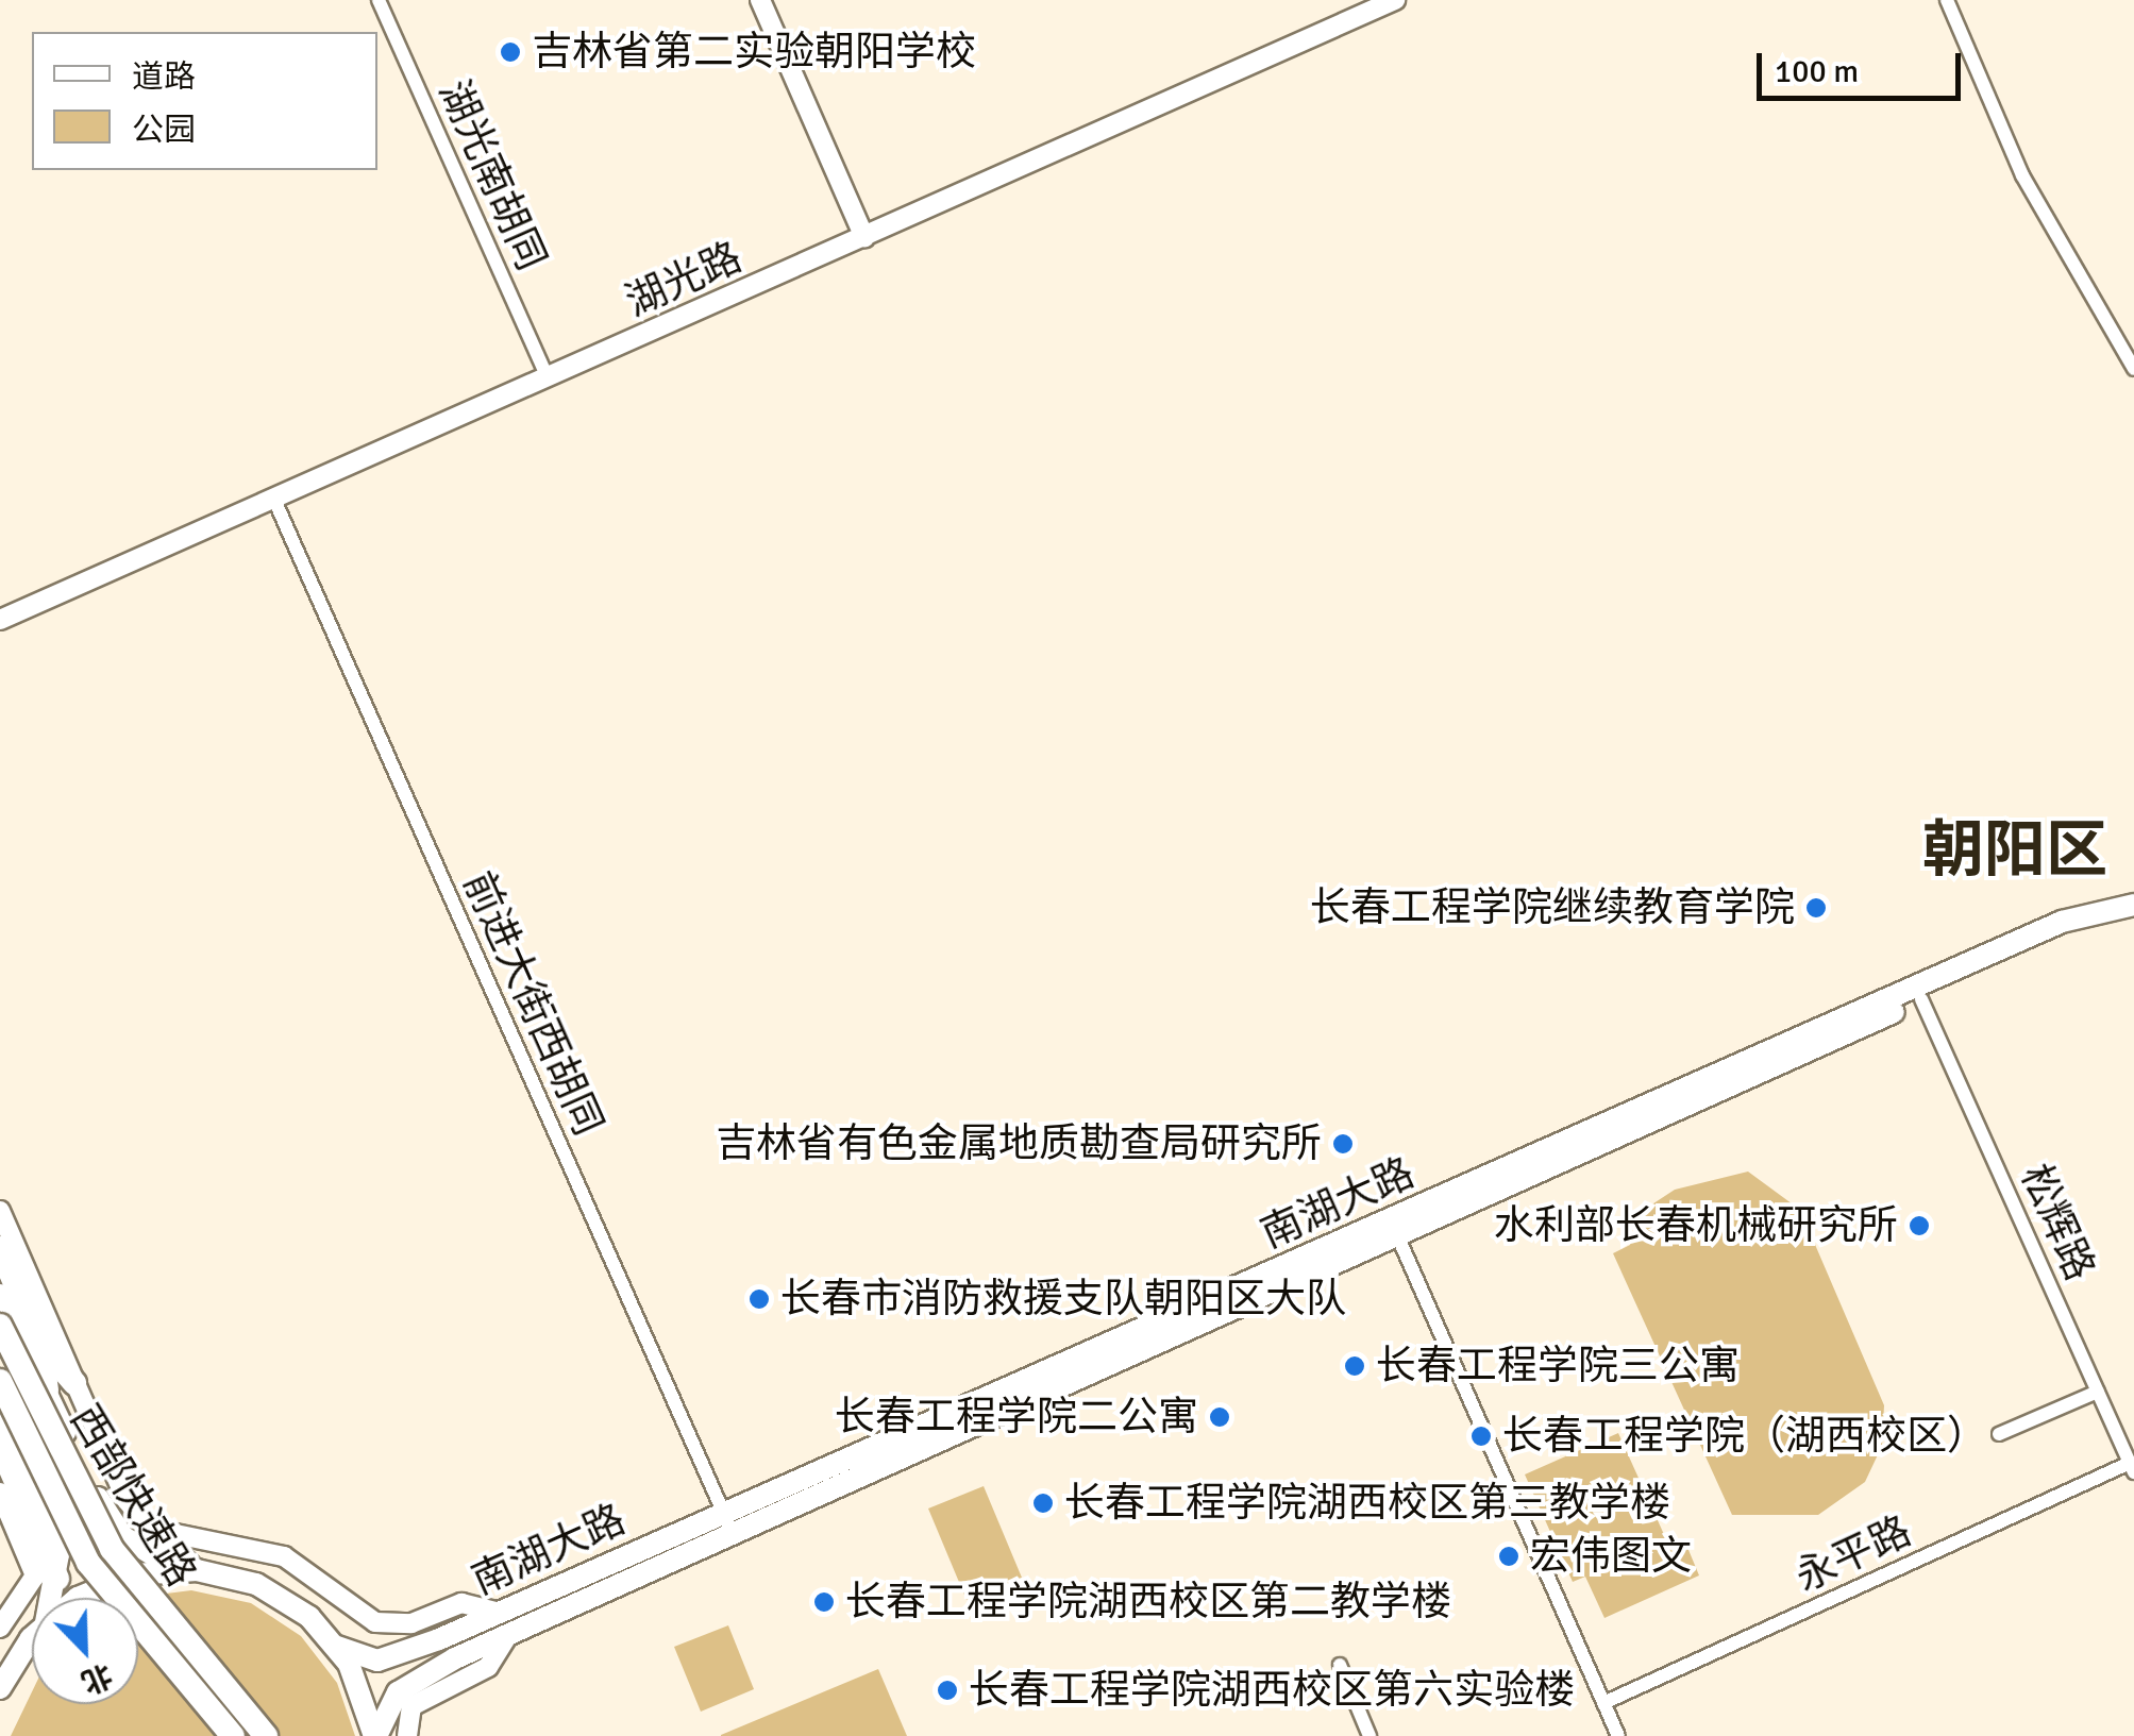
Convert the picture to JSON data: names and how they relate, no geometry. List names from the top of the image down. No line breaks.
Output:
{"streets":{"highway":["西部快速路"],"main road":["南湖大路"],"street":["湖光南胡同","湖光路","前进大街西胡同","松辉路","永平路"]},"crossings":[["湖光南胡同","湖光路"],["湖光路","前进大街西胡同"],["前进大街西胡同","南湖大路"],["南湖大路","松辉路"],["松辉路","永平路"]],"districts":["朝阳区"],"places":["吉林省第二实验朝阳学校","长春工程学院继续教育学院","吉林省有色金属地质勘查局研究所","水利部长春机械研究所","长春市消防救援支队朝阳区大队","长春工程学院三公寓","长春工程学院二公寓","长春工程学院（湖西校区）","长春工程学院湖西校区第三教学楼","宏伟图文","长春工程学院湖西校区第二教学楼","长春工程学院湖西校区第六实验楼"],"legend":["道路","公园"],"scale_bar":"100 m","north":"bottom right"}
